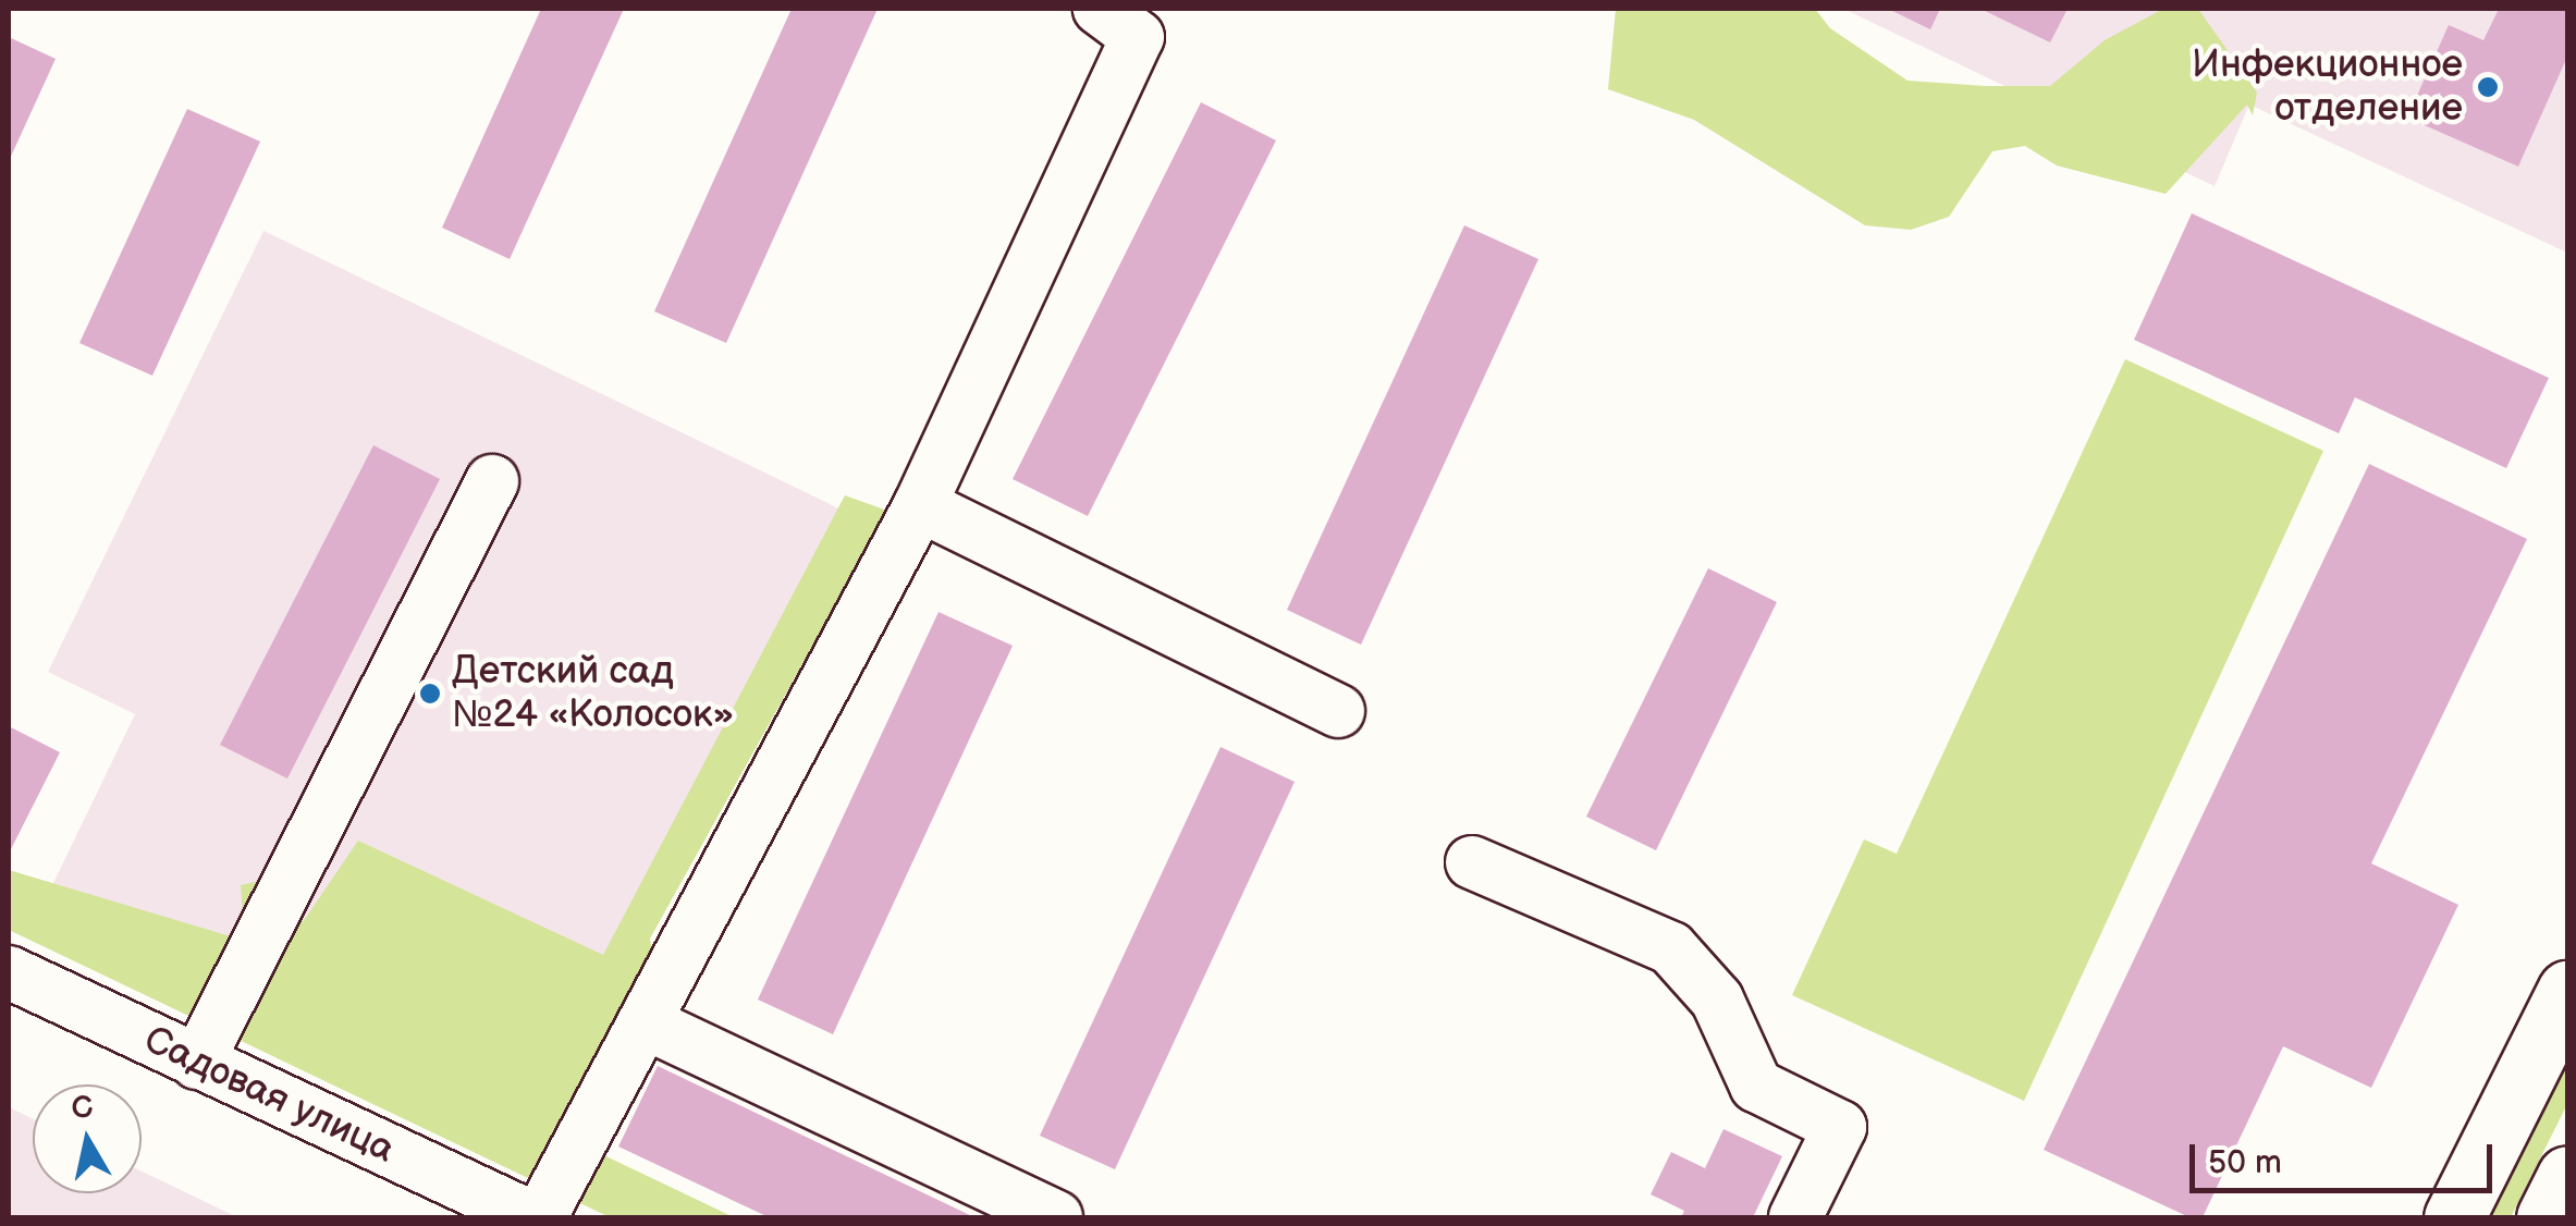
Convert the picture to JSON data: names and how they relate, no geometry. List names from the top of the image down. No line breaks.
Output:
{"streets":{"street":["Садовая улица"]},"places":["Инфекционное отделение","Детский сад №24 «Колосок»"],"scale_bar":"50 m","north":"top"}
